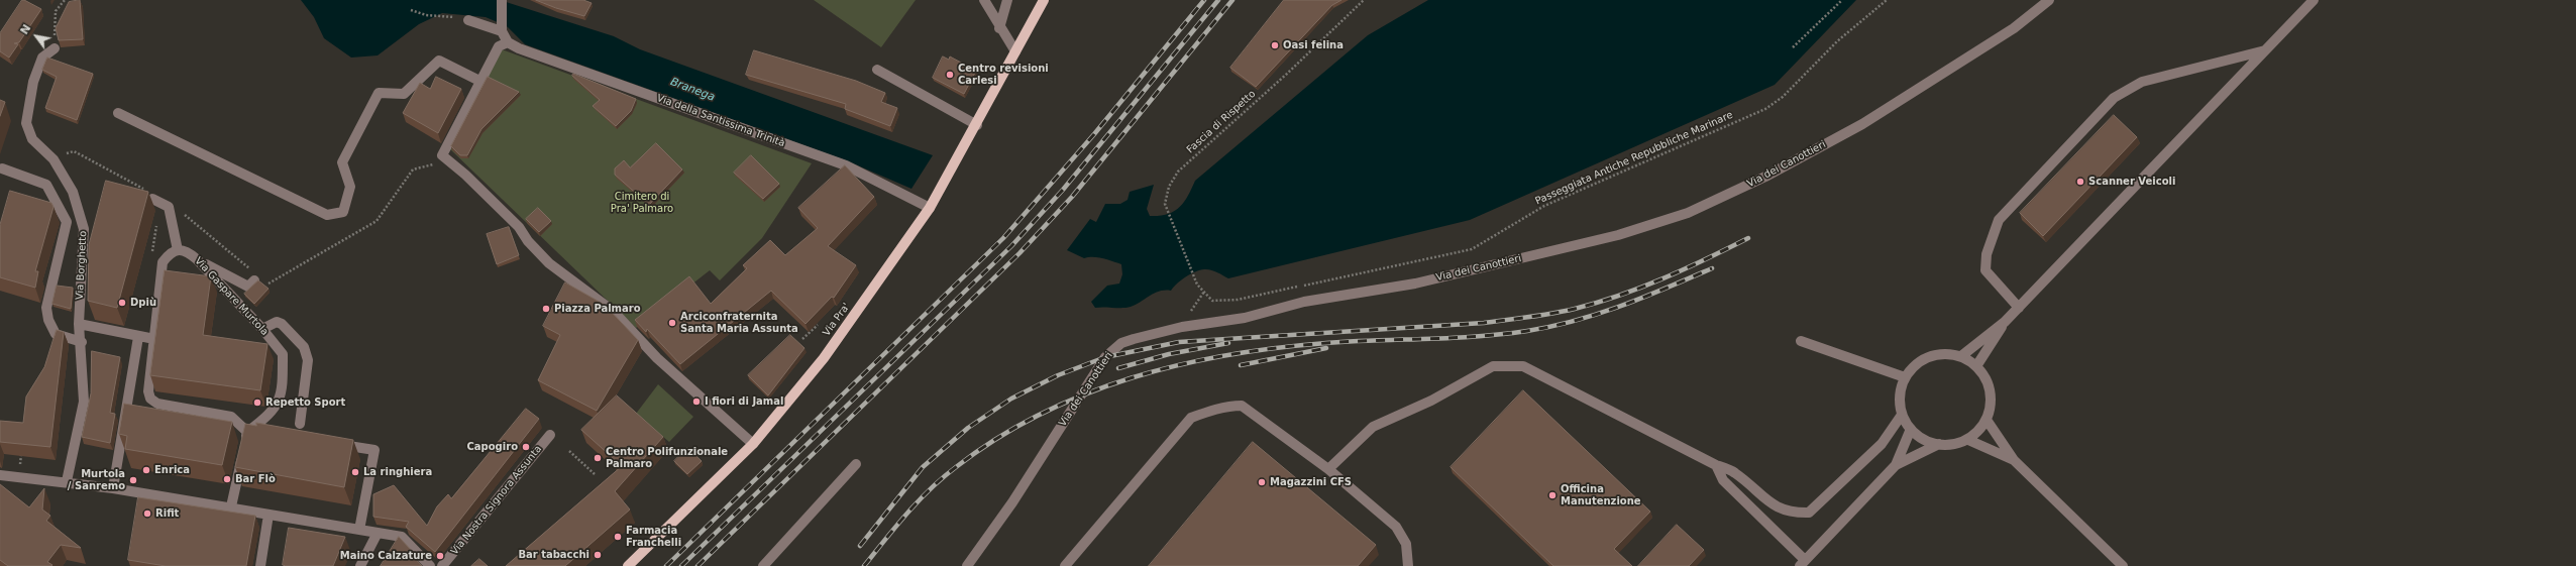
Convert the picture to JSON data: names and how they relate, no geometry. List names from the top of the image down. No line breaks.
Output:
{"streets":{"main road":["Via Pra'"],"street":["Via della Santissima Trinità","Via dei Canottieri","Via Borghetto","Via Gaspare Murtola","Via Nostra Signora Assunta"],"path":["Fascia di Rispetto","Passeggiata Antiche Repubbliche Marinare"]},"crossings":[["Via della Santissima Trinità","Via Pra'"],["Fascia di Rispetto","Passeggiata Antiche Repubbliche Marinare"]],"water":["Branega"],"parks":["Cimitero di Pra' Palmaro"],"places":["Oasi felina","Centro revisioni Carlesi","Scanner Veicoli","Dpiù","Piazza Palmaro","Arciconfraternita Santa Maria Assunta","I fiori di Jamal","Repetto Sport","Capogiro","Centro Polifunzionale Palmaro","Enrica","La ringhiera","Bar Flò","Murtola / Sanremo","Magazzini CFS","Officina Manutenzione","Rifit","Farmacia Franchelli","Bar tabacchi","Maino Calzature"],"north":"top left"}
